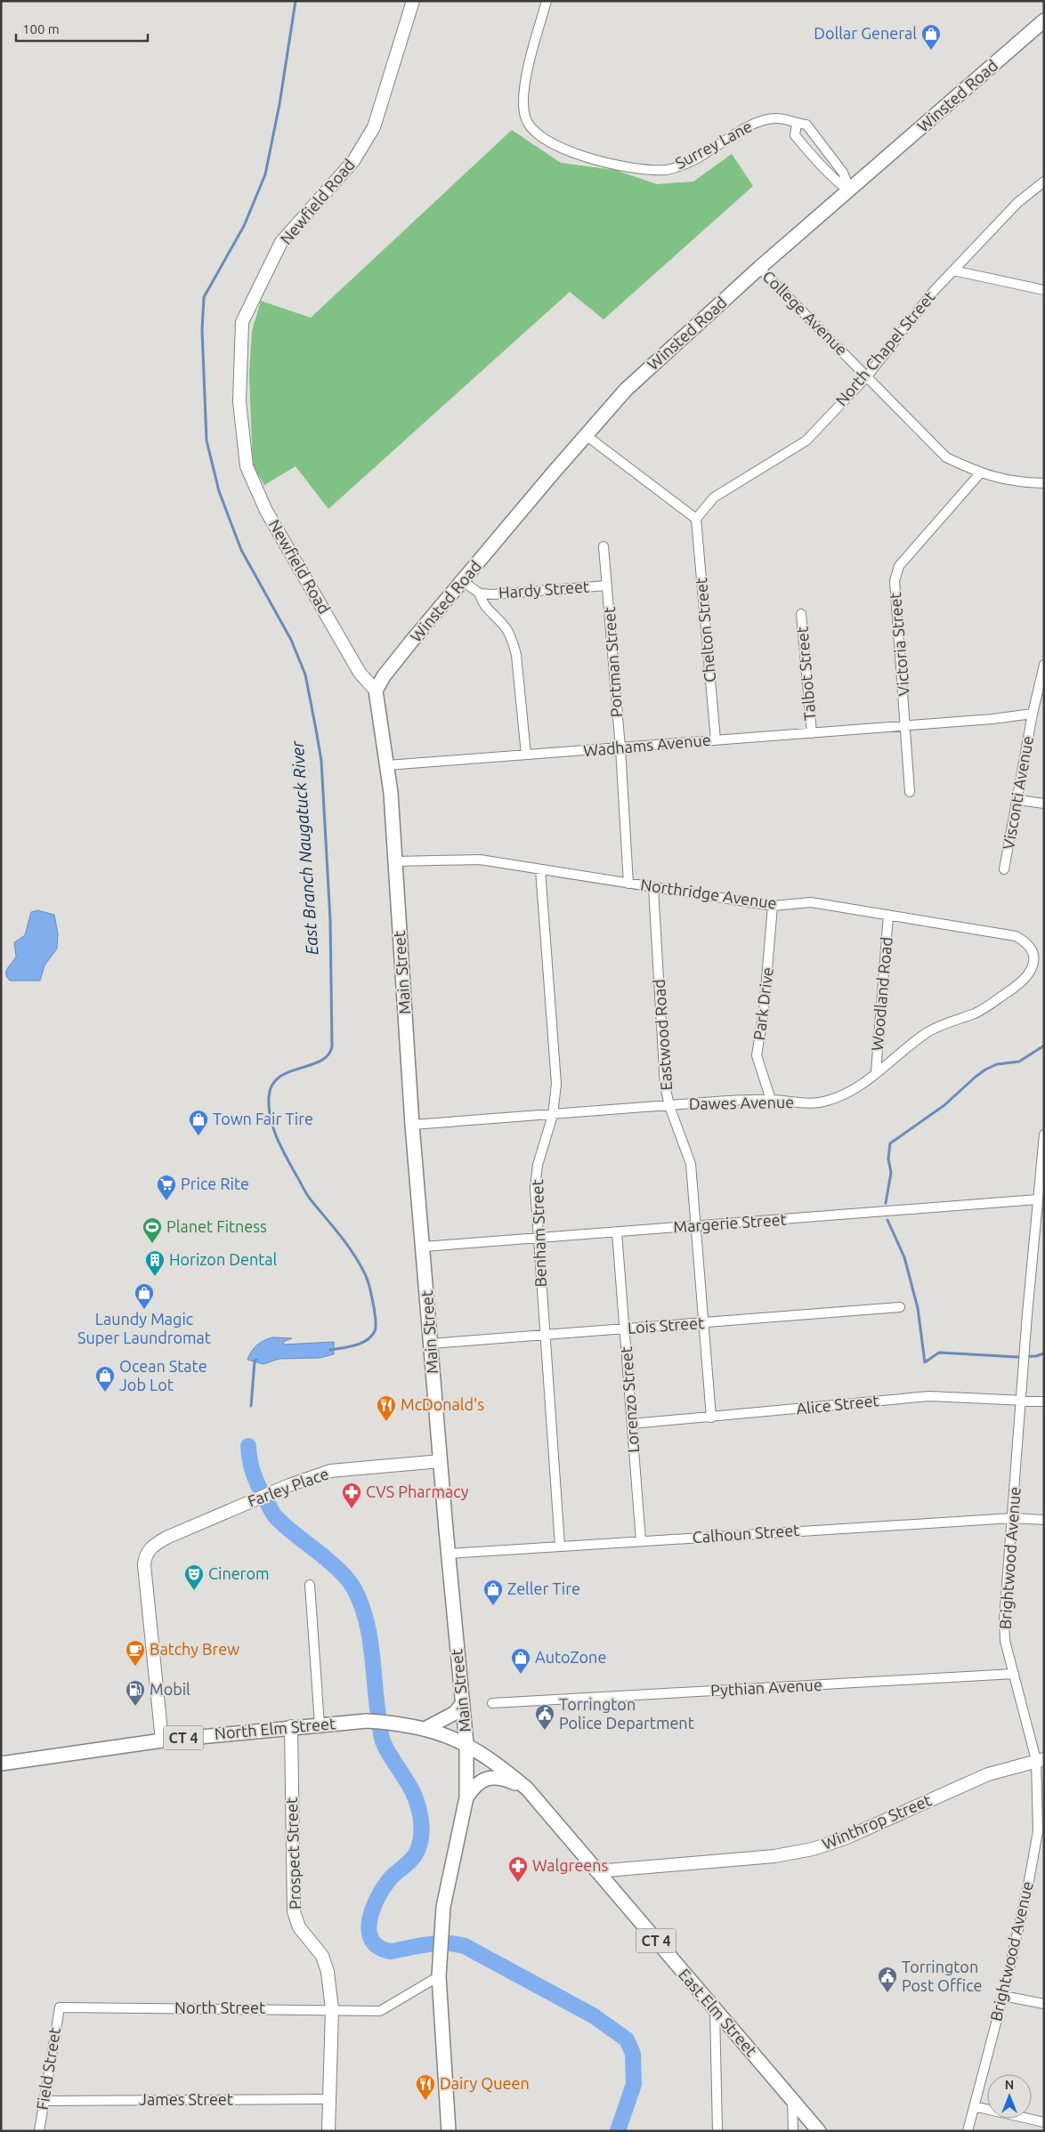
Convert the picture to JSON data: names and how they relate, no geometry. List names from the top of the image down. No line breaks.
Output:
{"streets":{"main road":["Winsted Road","Main Street","North Elm Street","CT 4","East Elm Street"],"street":["Surrey Lane","Newfield Road","College Avenue","North Chapel Street","Hardy Street","Chelton Street","Victoria Street","Portman Street","Talbot Street","Wadhams Avenue","Visconti Avenue","Northridge Avenue","Woodland Road","Park Drive","Eastwood Road","Dawes Avenue","Margerie Street","Benham Street","Lois Street","Lorenzo Street","Alice Street","Farley Place","Calhoun Street","Brightwood Avenue","Pythian Avenue","Winthrop Street","Prospect Street","North Street","Field Street","James Street"]},"crossings":[["Winsted Road","Surrey Lane"],["Winsted Road","Newfield Road"],["Winsted Road","College Avenue"],["Winsted Road","Main Street"],["Newfield Road","Main Street"],["College Avenue","North Chapel Street"],["College Avenue","Victoria Street"],["North Chapel Street","Chelton Street"],["Hardy Street","Portman Street"],["Chelton Street","Wadhams Avenue"],["Victoria Street","Wadhams Avenue"],["Portman Street","Wadhams Avenue"],["Portman Street","Northridge Avenue"],["Talbot Street","Wadhams Avenue"],["Wadhams Avenue","Visconti Avenue"],["Wadhams Avenue","Main Street"],["Northridge Avenue","Main Street"],["Northridge Avenue","Woodland Road"],["Northridge Avenue","Park Drive"],["Northridge Avenue","Eastwood Road"],["Northridge Avenue","Dawes Avenue"],["Northridge Avenue","Benham Street"],["Main Street","Dawes Avenue"],["Main Street","Margerie Street"],["Main Street","Lois Street"],["Main Street","Farley Place"],["Main Street","Calhoun Street"],["Main Street","North Elm Street"],["Main Street","North Street"],["Main Street","East Elm Street"],["Woodland Road","Dawes Avenue"],["Park Drive","Dawes Avenue"],["Eastwood Road","Dawes Avenue"],["Eastwood Road","Margerie Street"],["Eastwood Road","Lois Street"],["Eastwood Road","Alice Street"],["Dawes Avenue","Benham Street"],["Margerie Street","Benham Street"],["Margerie Street","Lorenzo Street"],["Margerie Street","Brightwood Avenue"],["Benham Street","Lois Street"],["Benham Street","Calhoun Street"],["Lois Street","Lorenzo Street"],["Lorenzo Street","Alice Street"],["Lorenzo Street","Calhoun Street"],["Alice Street","Brightwood Avenue"],["Farley Place","North Elm Street"],["Calhoun Street","Brightwood Avenue"],["Brightwood Avenue","Pythian Avenue"],["Brightwood Avenue","Winthrop Street"],["North Elm Street","Prospect Street"],["North Elm Street","East Elm Street"],["Winthrop Street","East Elm Street"],["Prospect Street","North Street"],["Prospect Street","James Street"],["North Street","Field Street"],["Field Street","James Street"]],"water":["East Branch Naugatuck River"],"places":{"shop":["Dollar General","Town Fair Tire","Laundy Magic Super Laundromat","Ocean State Job Lot","Zeller Tire","AutoZone"],"supermarket":["Price Rite"],"sports":["Planet Fitness"],"building":["Horizon Dental"],"restaurant":["McDonald's","Dairy Queen"],"pharmacy":["CVS Pharmacy","Walgreens"],"theatre":["Cinerom"],"cafe":["Batchy Brew"],"fuel station":["Mobil"],"public building":["Torrington Police Department","Torrington Post Office"]},"scale_bar":"100 m","north":"top"}
